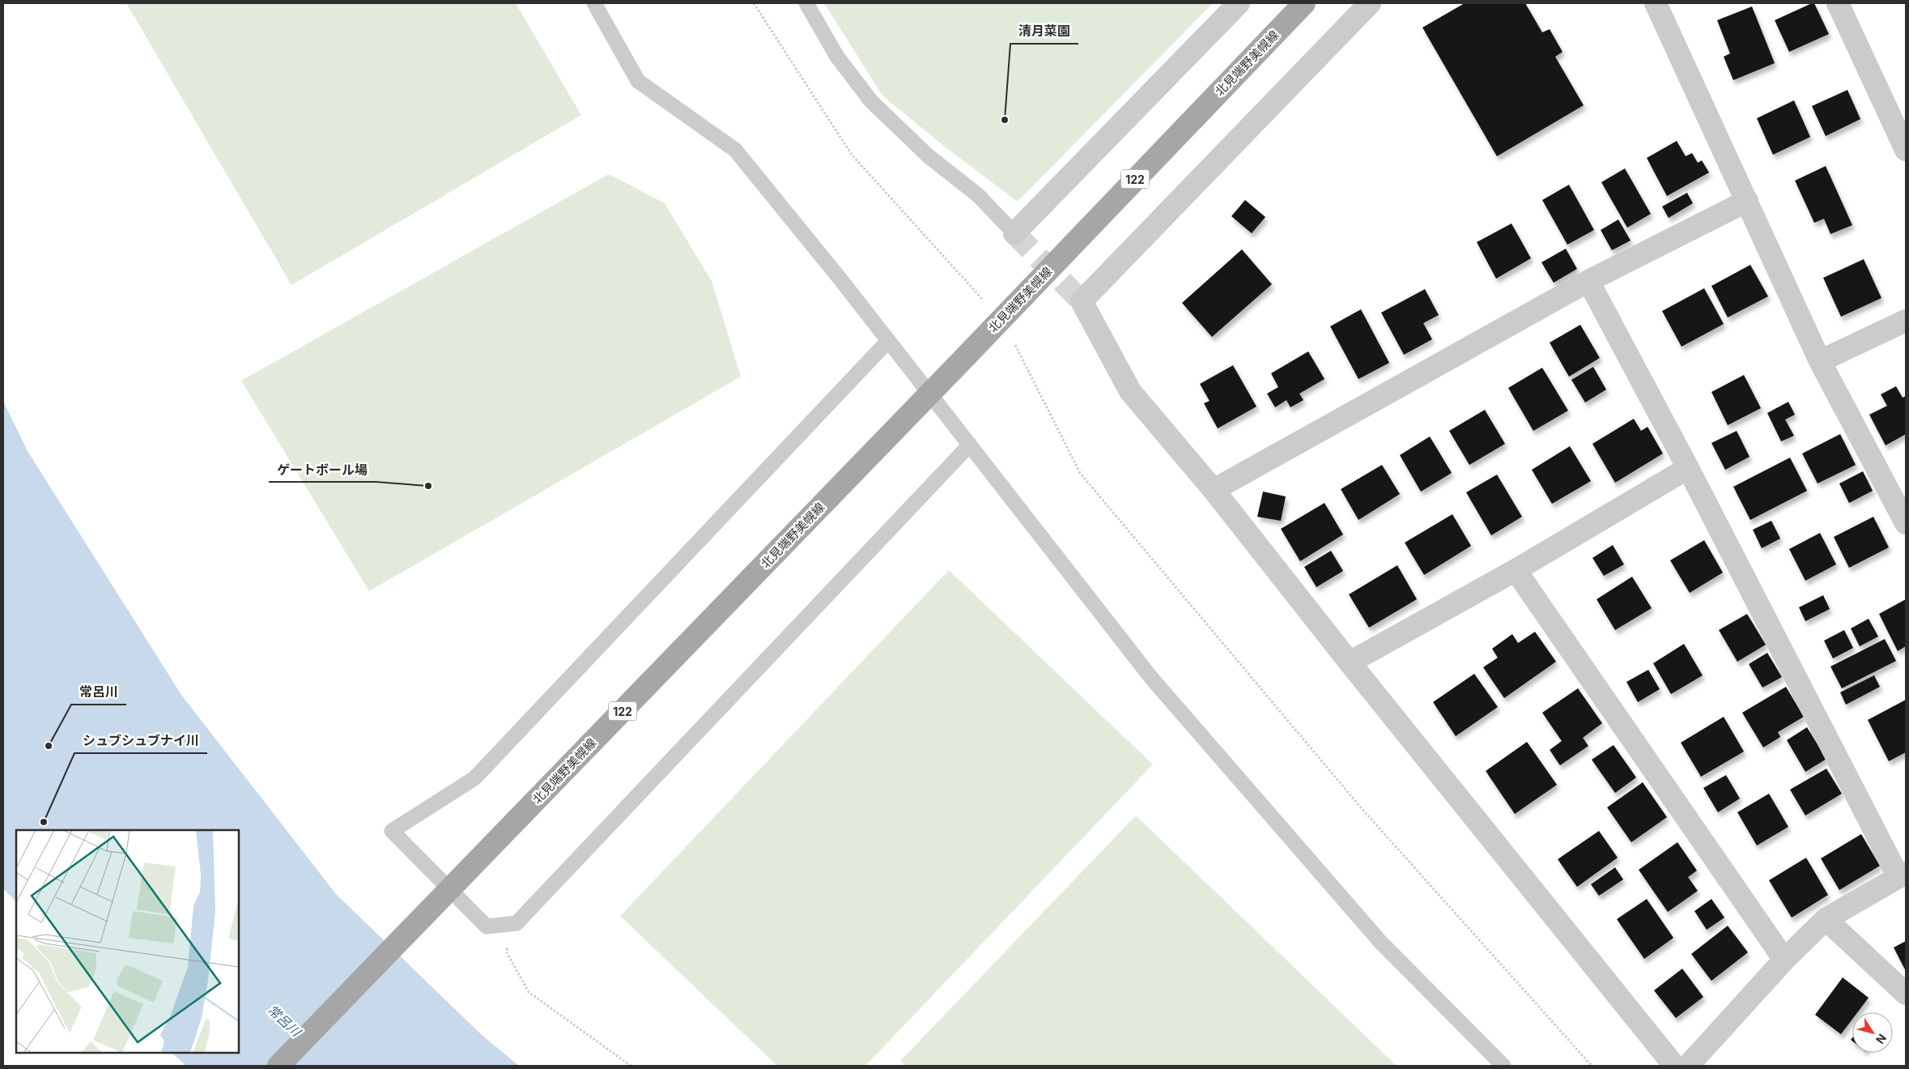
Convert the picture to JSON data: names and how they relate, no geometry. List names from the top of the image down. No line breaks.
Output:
{"streets":{"main road":["北見端野美幌線","122"]},"water":["常呂川"],"places":["清月菜園","ゲートボール場","常呂川","シュブシュブナイ川"],"north":"bottom right"}
